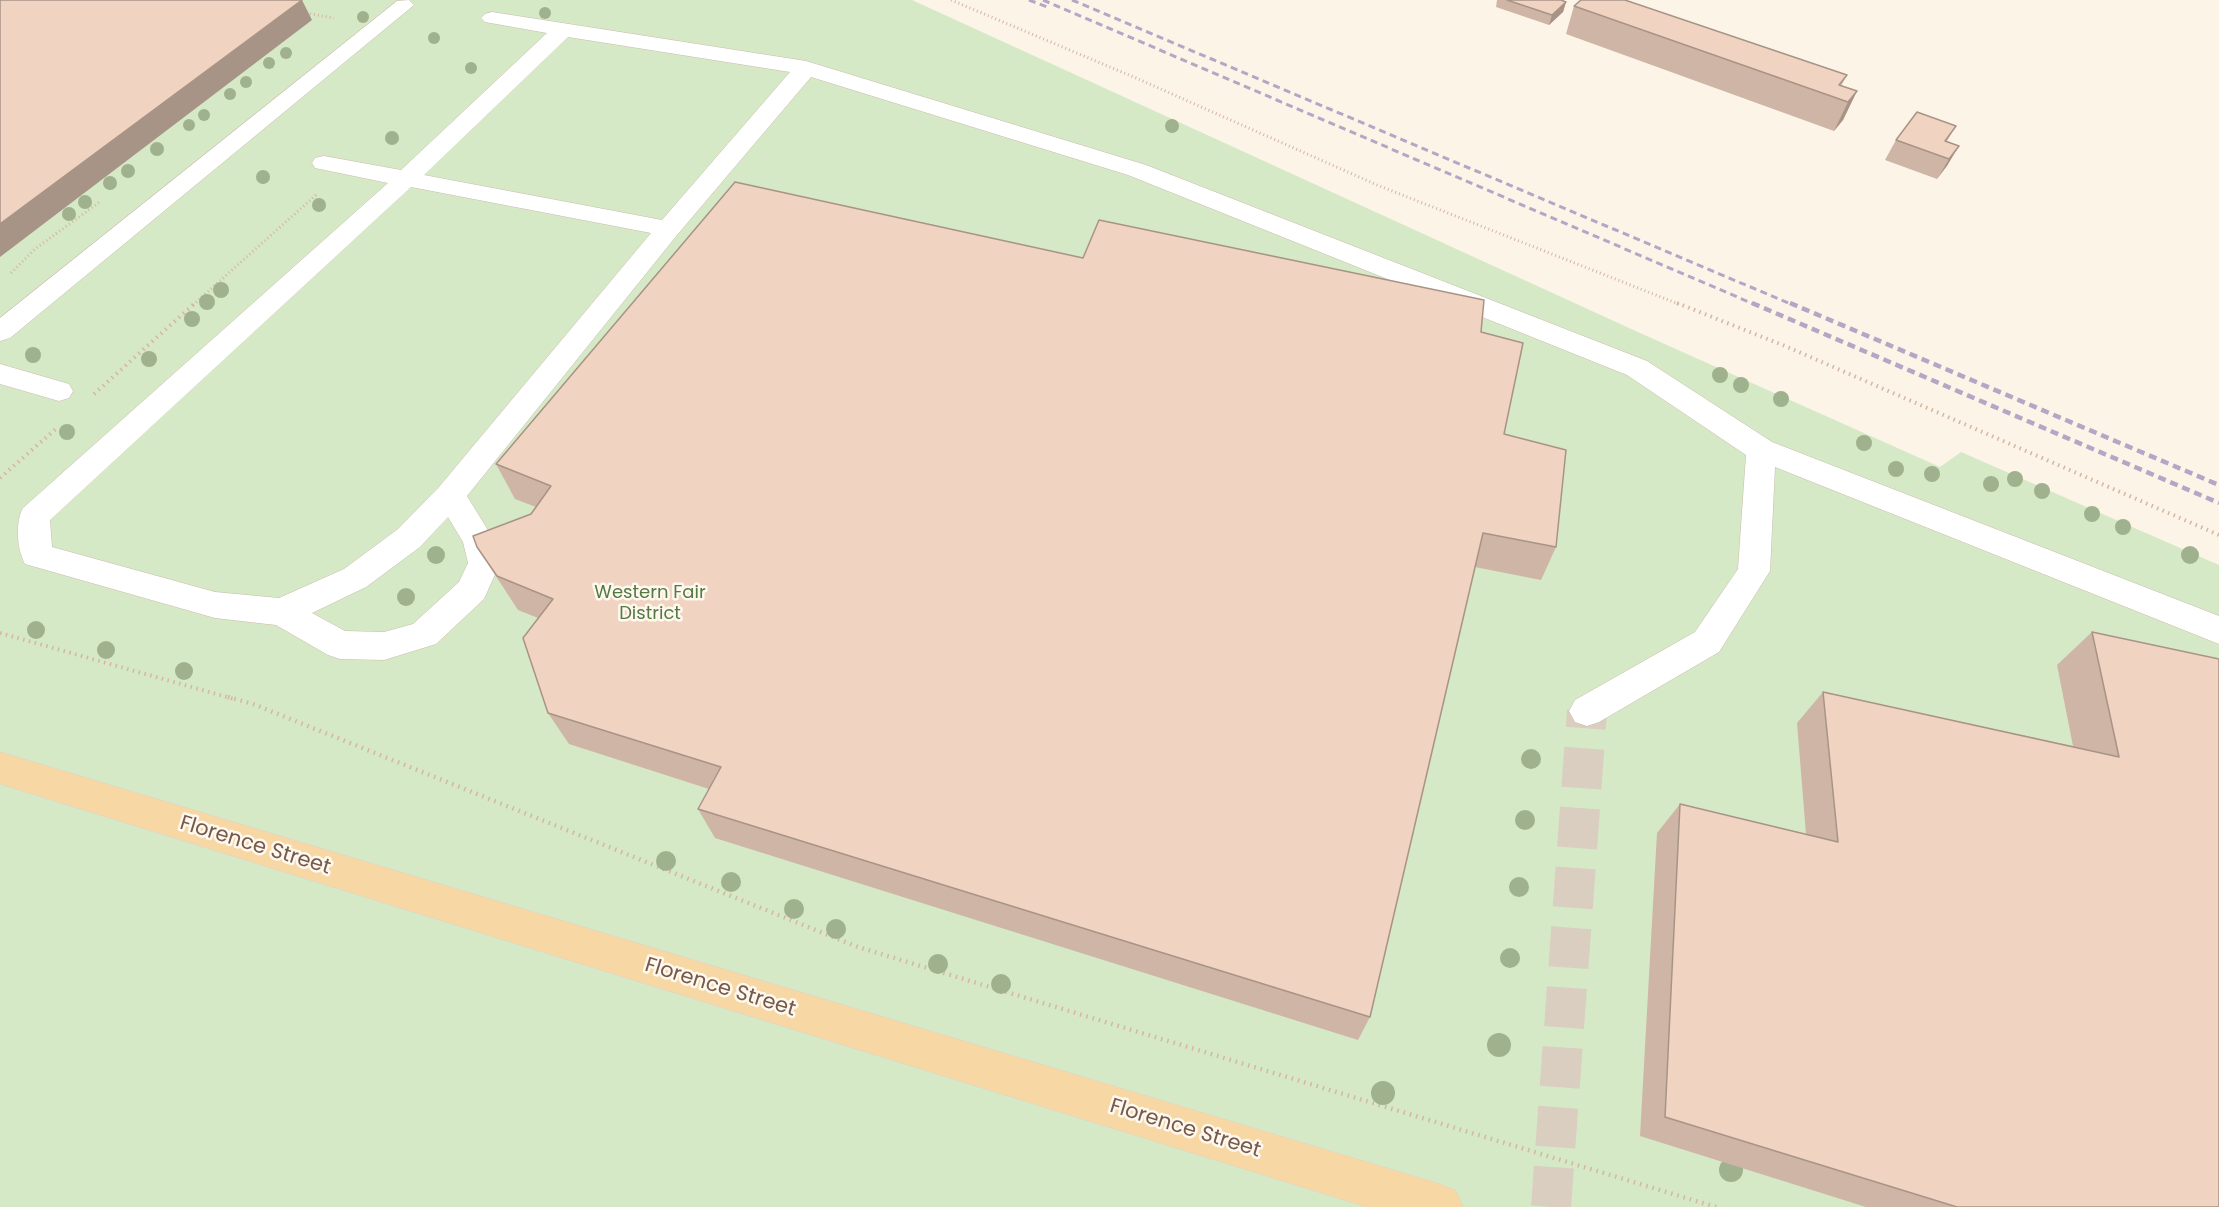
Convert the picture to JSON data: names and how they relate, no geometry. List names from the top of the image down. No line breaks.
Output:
{"streets":{"main road":["Florence Street"]},"parks":["Western Fair District"]}
